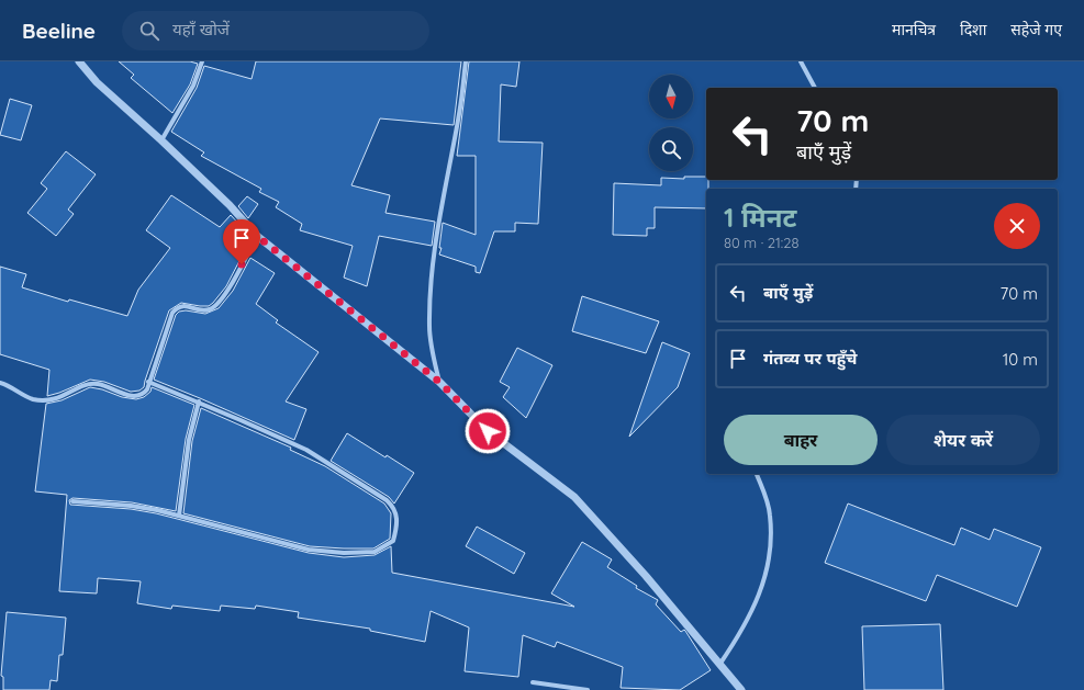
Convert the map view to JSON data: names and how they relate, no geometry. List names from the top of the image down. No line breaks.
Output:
{"north":"bottom","page":{"header":"Beeline","search":"यहाँ खोजें","nav":["मानचित्र","दिशा","सहेजे गए"],"turn":["70 m","बाएँ मुड़ें"],"heading":["1 मिनट","80 m · 21:28"],"list":[{"name":"बाएँ मुड़ें","value":"70 m"},{"name":"गंतव्य पर पहुँचे","value":"10 m"}],"buttons":["बाहर","शेयर करें"]}}
